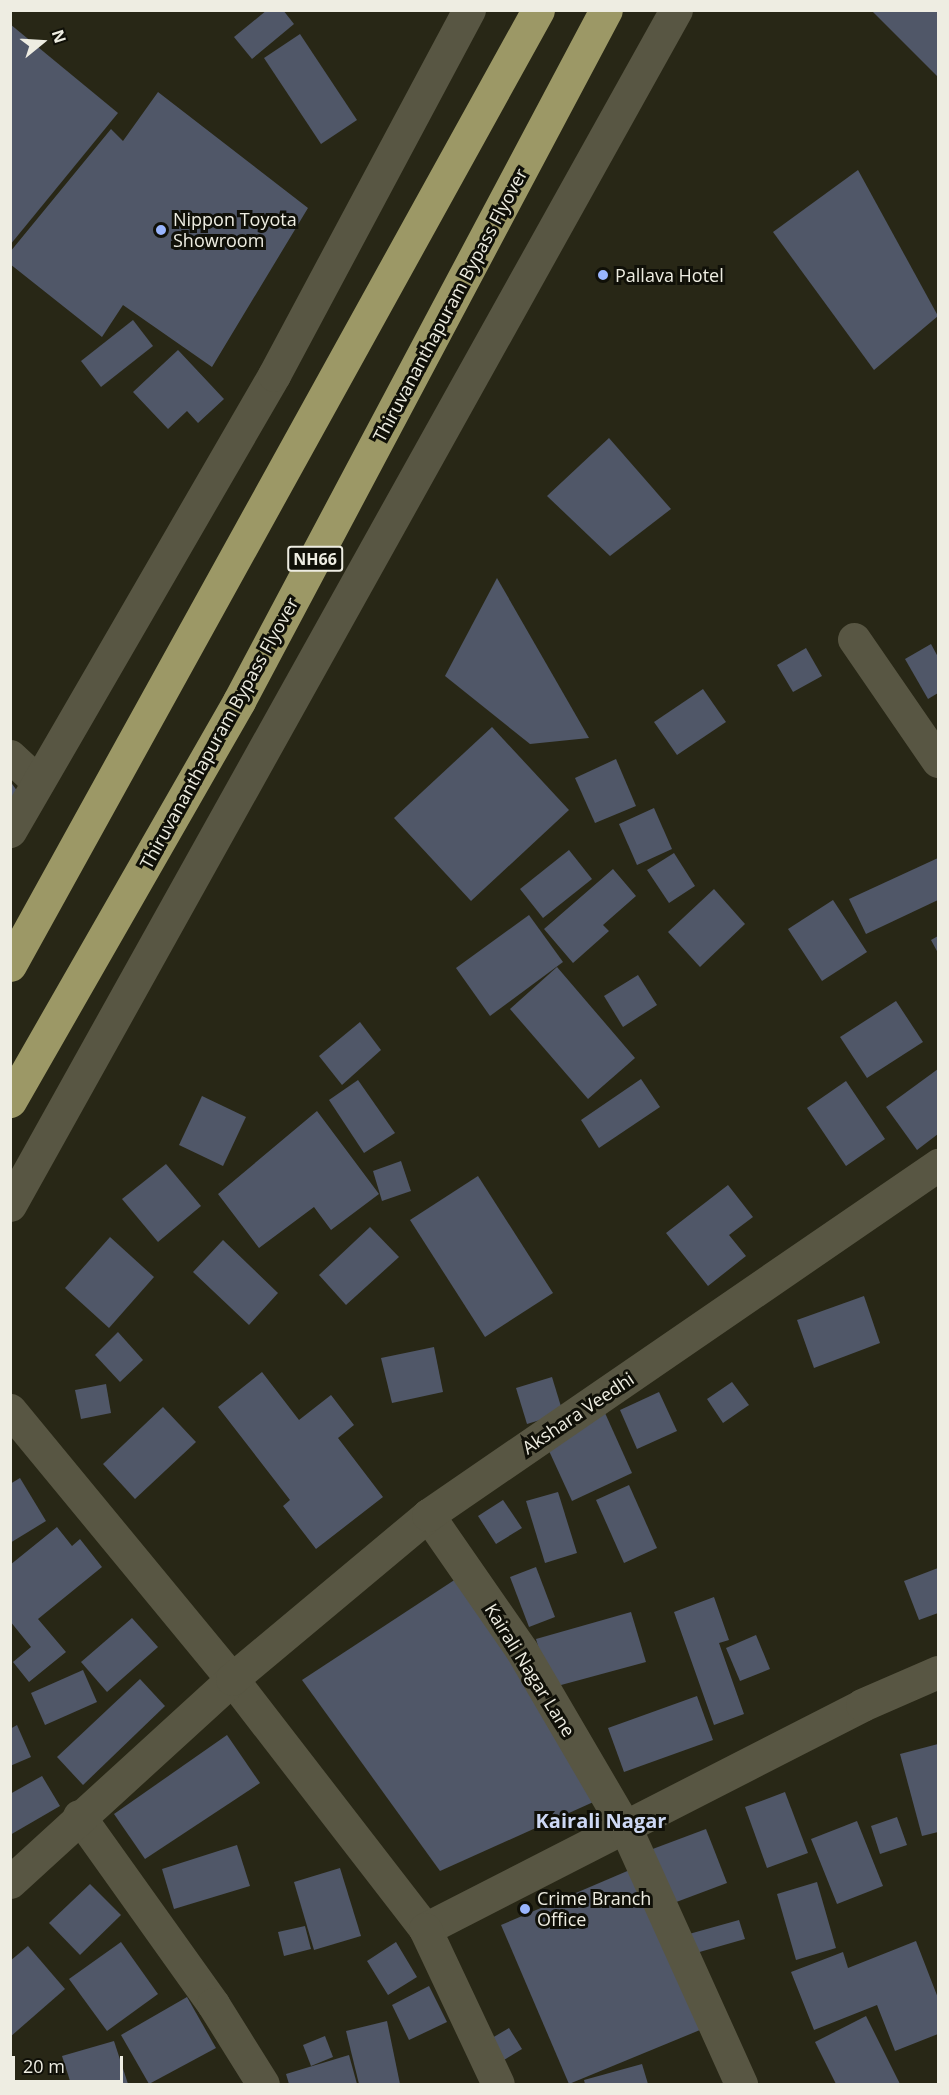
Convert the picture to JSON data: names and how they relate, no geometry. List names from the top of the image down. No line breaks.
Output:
{"streets":{"highway":["Thiruvananthapuram Bypass Flyover","NH66"],"street":["Akshara Veedhi","Kairali Nagar Lane"]},"crossings":[["Akshara Veedhi","Kairali Nagar Lane"]],"districts":["Kairali Nagar"],"places":["Nippon Toyota Showroom","Pallava Hotel","Crime Branch Office"],"scale_bar":"20 m","north":"right"}
